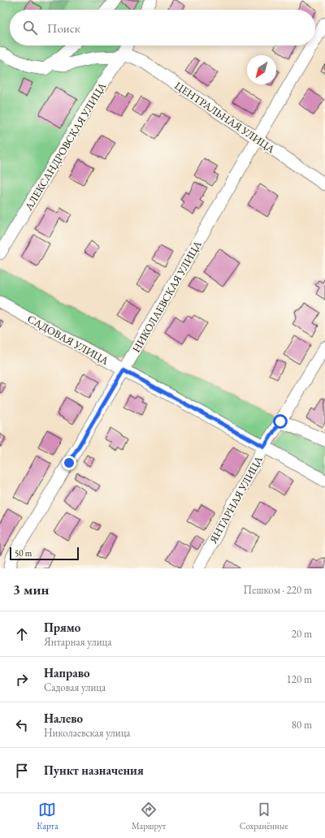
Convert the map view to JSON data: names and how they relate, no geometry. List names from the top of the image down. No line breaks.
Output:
{"streets":{"street":["ЦЕНТРАЛЬНАЯ УЛИЦА","АЛЕКСАНДРОВСКАЯ УЛИЦА","НИКОЛАЕВСКАЯ УЛИЦА","САДОВАЯ УЛИЦА","ЯНТАРНАЯ УЛИЦА"]},"crossings":[["ЦЕНТРАЛЬНАЯ УЛИЦА","АЛЕКСАНДРОВСКАЯ УЛИЦА"],["ЦЕНТРАЛЬНАЯ УЛИЦА","НИКОЛАЕВСКАЯ УЛИЦА"],["НИКОЛАЕВСКАЯ УЛИЦА","САДОВАЯ УЛИЦА"],["САДОВАЯ УЛИЦА","ЯНТАРНАЯ УЛИЦА"]],"scale_bar":"50 m","north":"bottom left","page":{"search":"Поиск","scale":"50 m","heading":["3 мин","Пешком · 220 m"],"list":[["Прямо","Янтарная улица","20 m"],["Направо","Садовая улица","120 m"],["Налево","Николаевская улица","80 m"],"Пункт назначения"],"nav":["Карта","Маршрут","Сохранённые"]}}
